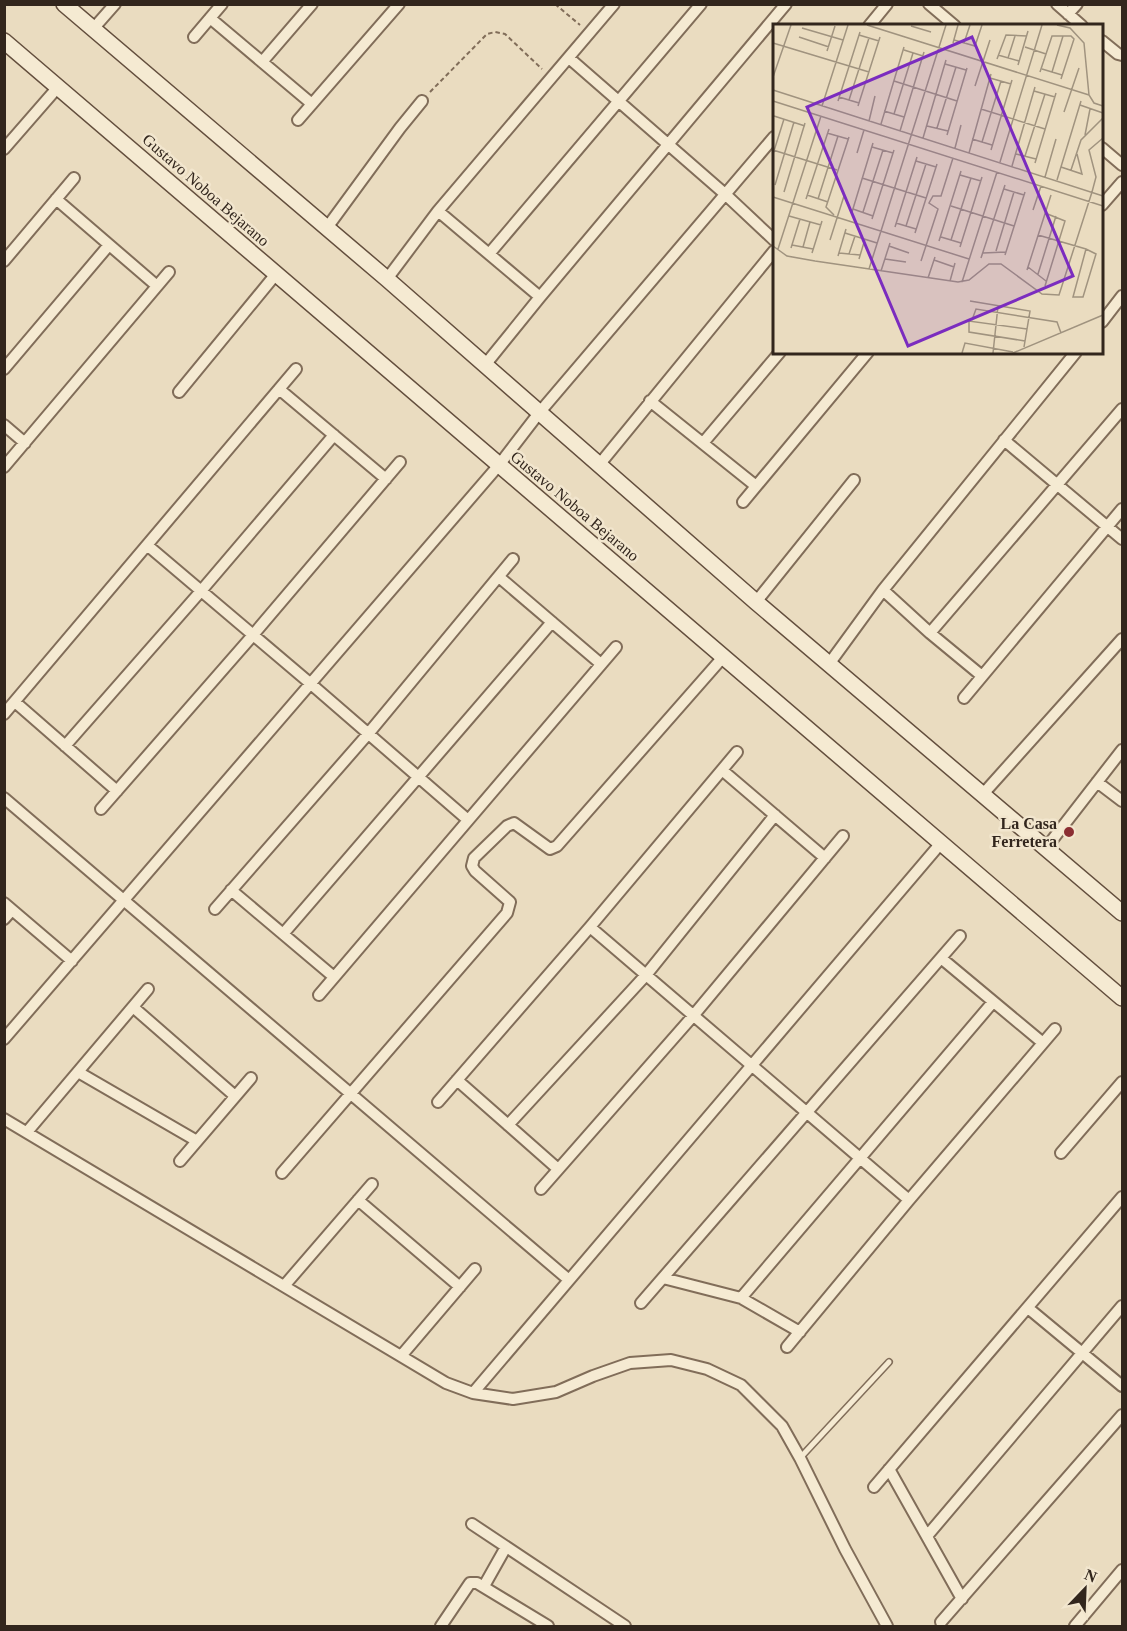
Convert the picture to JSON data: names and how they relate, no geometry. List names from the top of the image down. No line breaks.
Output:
{"streets":{"street":["Gustavo Noboa Bejarano"]},"places":["La Casa Ferretera"],"north":"top right"}
